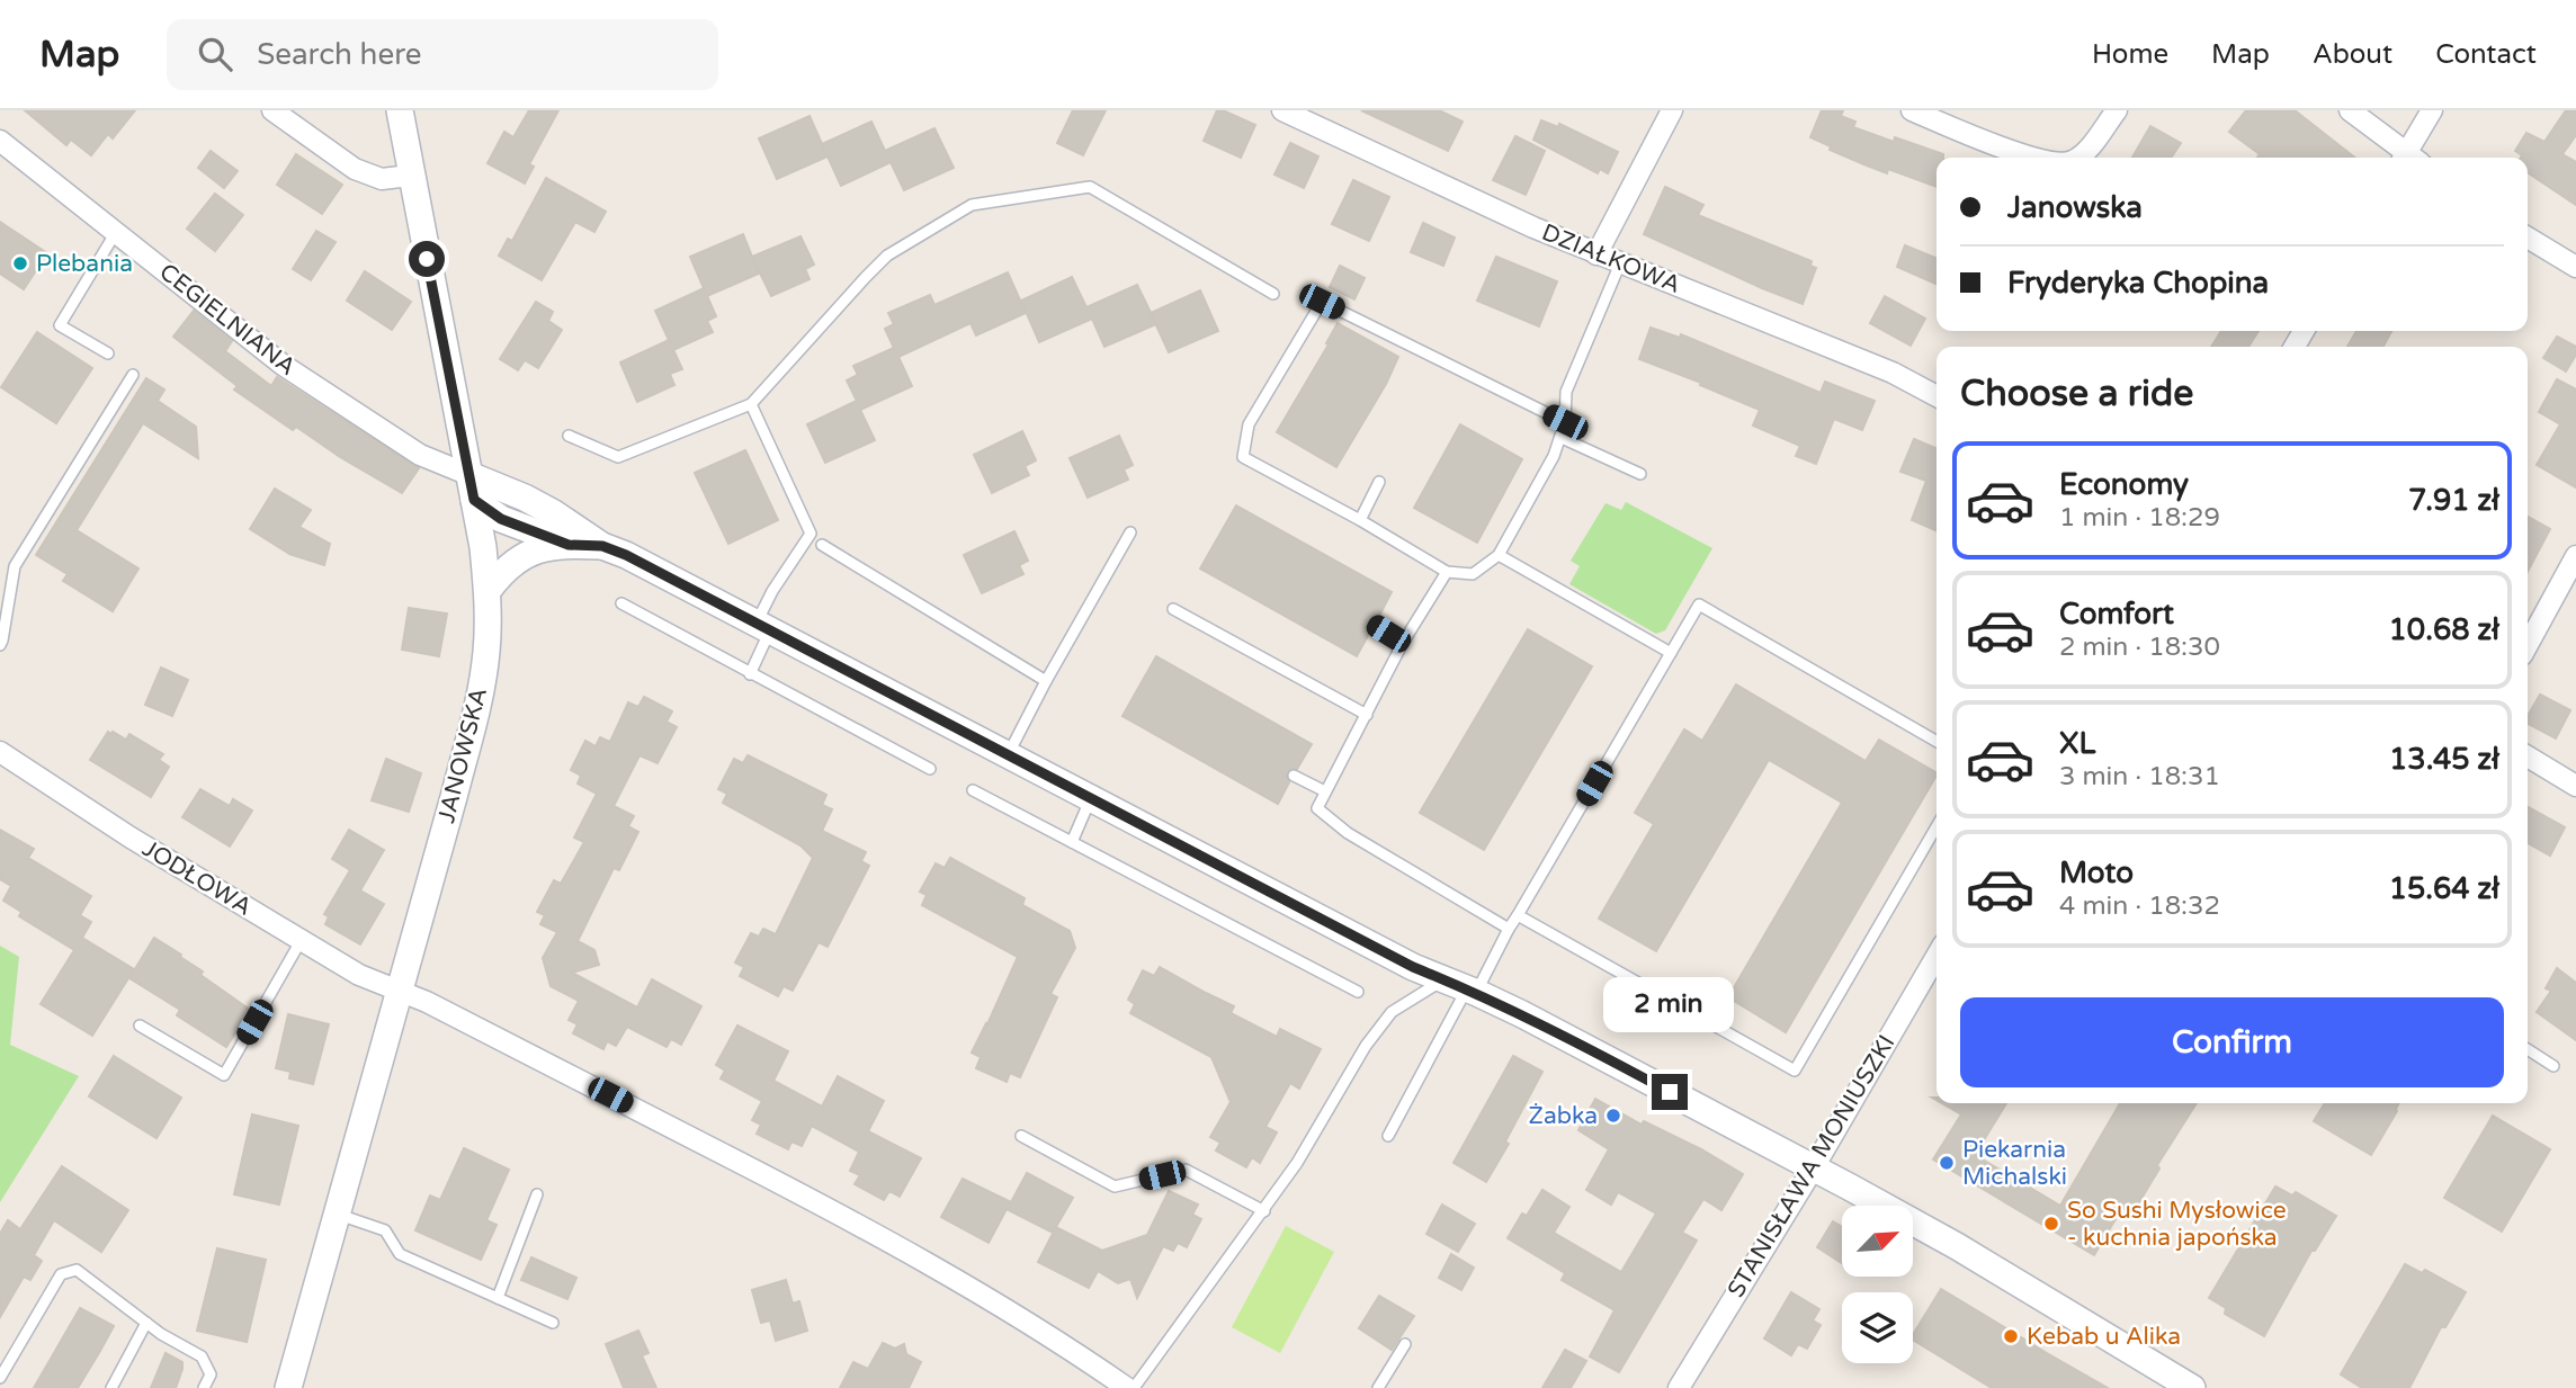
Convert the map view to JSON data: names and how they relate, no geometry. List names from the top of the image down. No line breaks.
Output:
{"streets":{"street":["DZIAŁKOWA","CEGIELNIANA","JANOWSKA","JODŁOWA","STANISŁAWA MONIUSZKI"]},"crossings":[["CEGIELNIANA","JANOWSKA"],["JANOWSKA","JODŁOWA"]],"places":["Plebania","Żabka","Piekarnia Michalski","So Sushi Mysłowice - kuchnia japońska","Kebab u Alika"],"north":"top right","page":{"header":"Map","search":"Search here","nav":["Home","Map","About","Contact"],"banner":["Janowska","Fryderyka Chopina"],"heading":"Choose a ride","list":[{"name":"Economy","note":"1 min · 18:29","value":"7.91 zł"},{"name":"Comfort","note":"2 min · 18:30","value":"10.68 zł"},{"name":"XL","note":"3 min · 18:31","value":"13.45 zł"},{"name":"Moto","note":"4 min · 18:32","value":"15.64 zł"}],"bubble":"2 min","buttons":"Confirm"}}
